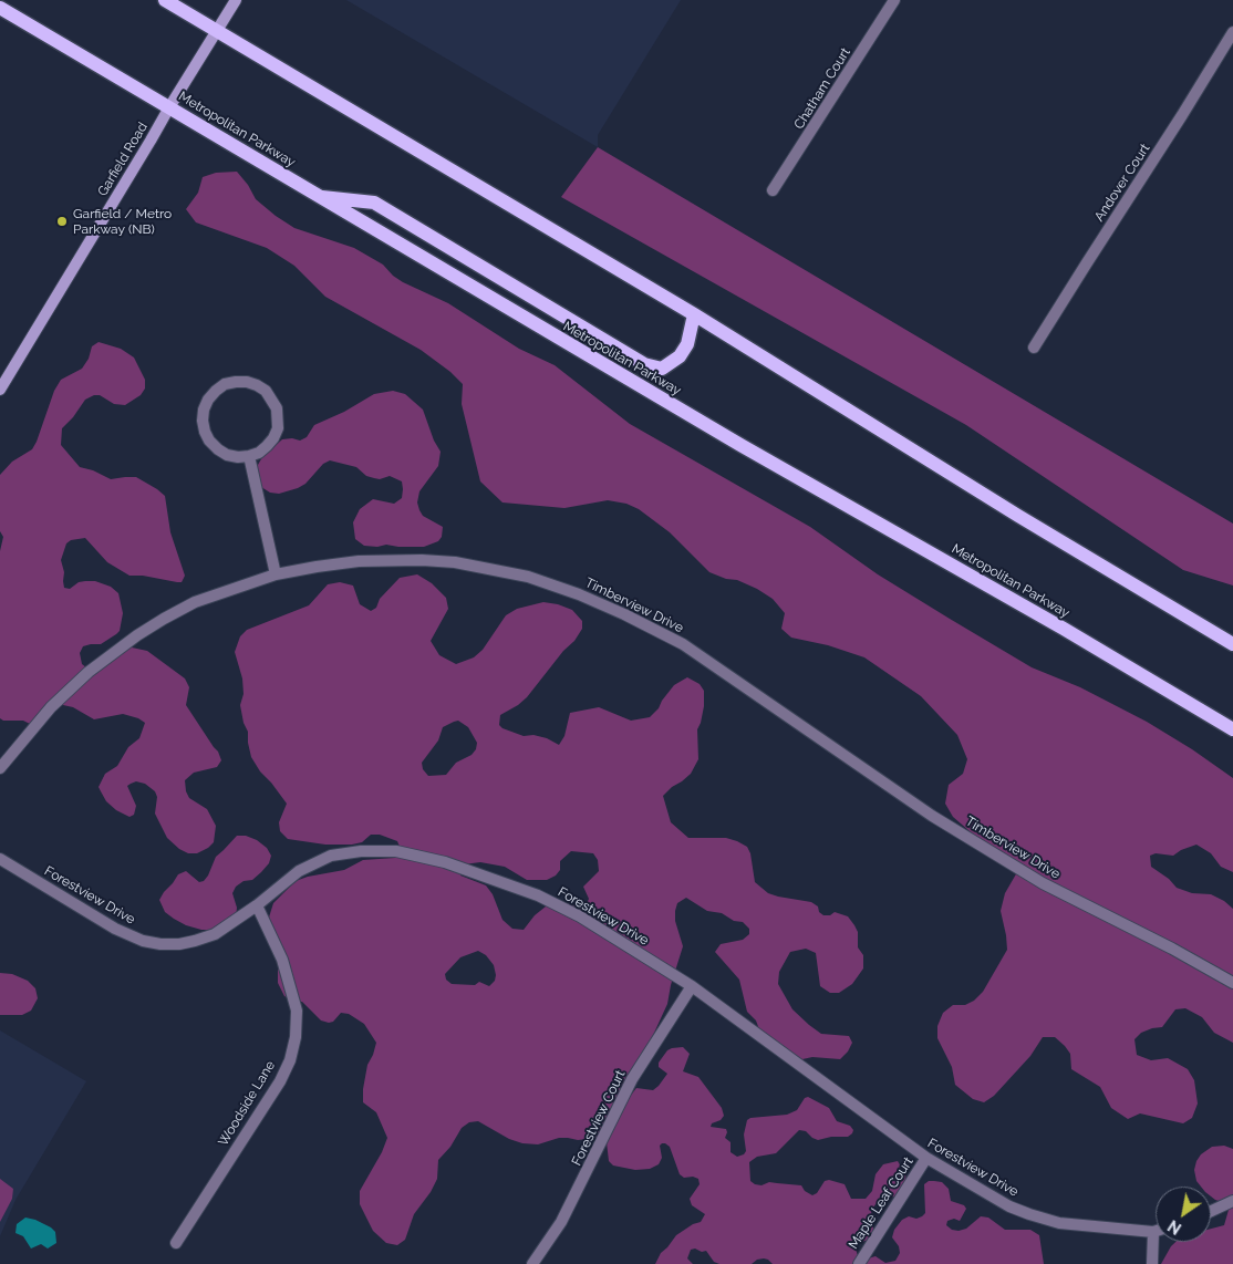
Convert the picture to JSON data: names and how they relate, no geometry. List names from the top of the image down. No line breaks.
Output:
{"streets":{"main road":["Metropolitan Parkway","Garfield Road"],"street":["Chatham Court","Andover Court","Timberview Drive","Forestview Drive","Woodside Lane","Forestview Court","Maple Leaf Court"]},"crossings":[["Metropolitan Parkway","Garfield Road"],["Forestview Drive","Woodside Lane"],["Forestview Drive","Forestview Court"],["Forestview Drive","Maple Leaf Court"]],"places":["Garfield / Metro Parkway (NB)"],"north":"bottom left"}
